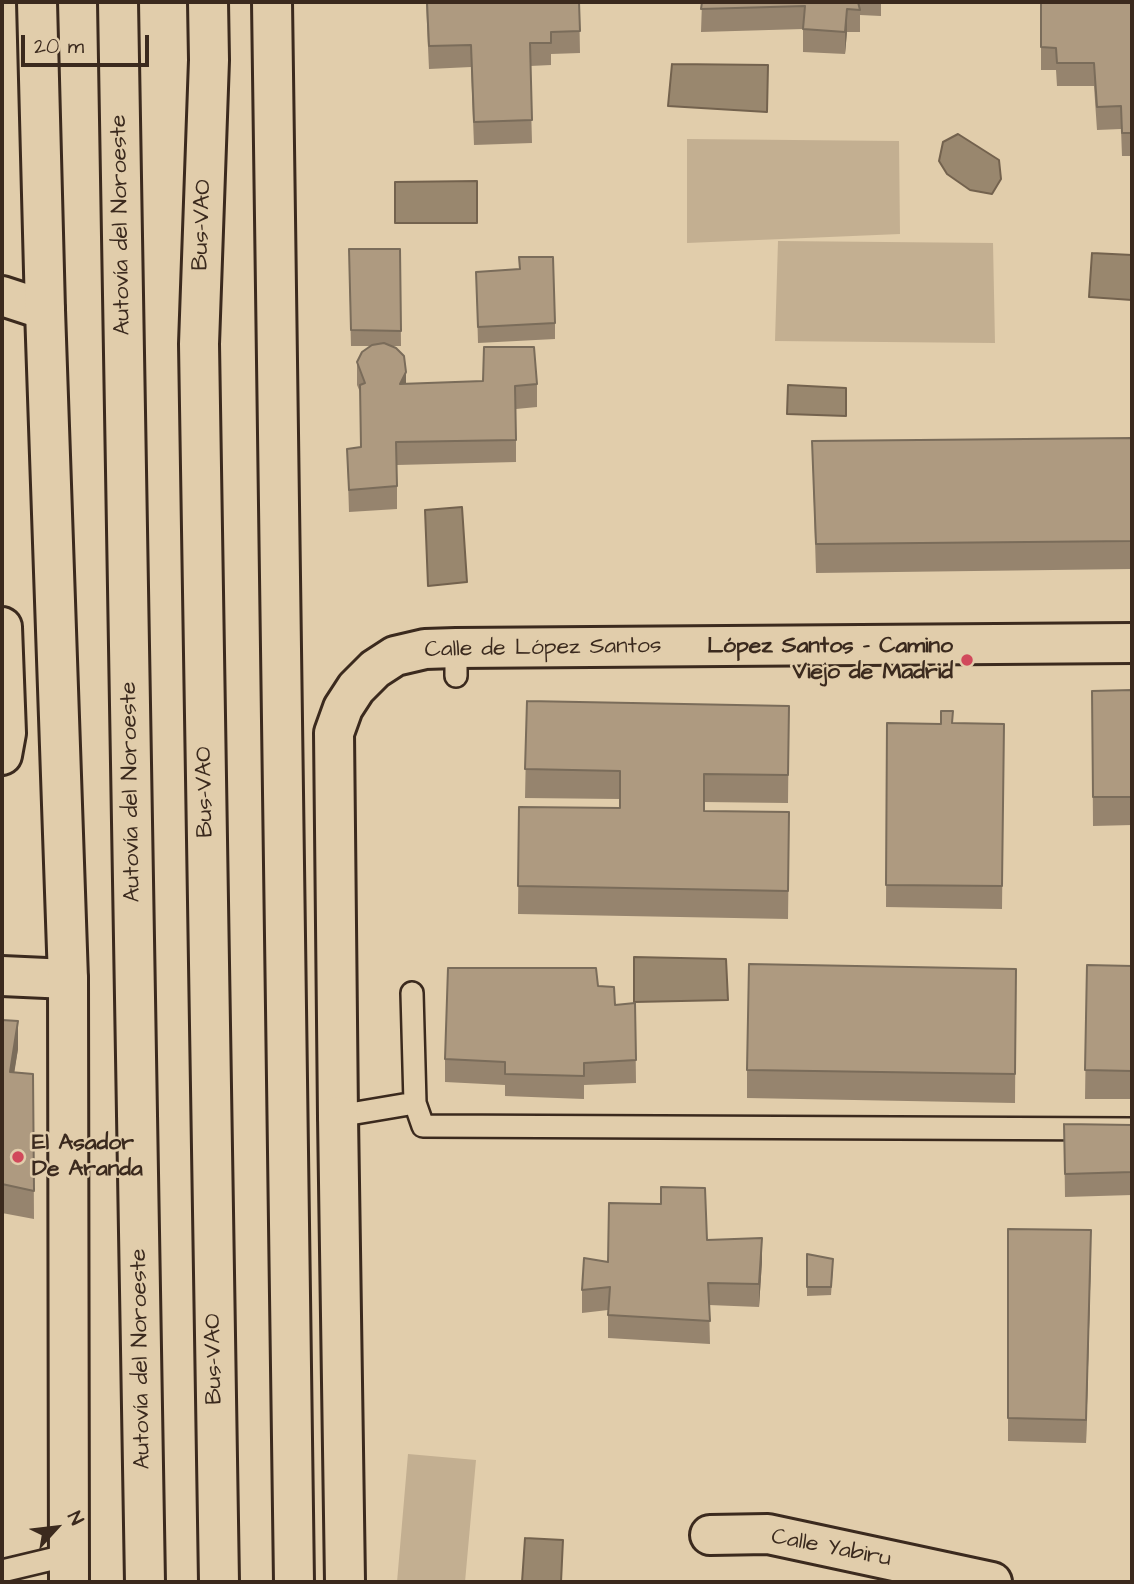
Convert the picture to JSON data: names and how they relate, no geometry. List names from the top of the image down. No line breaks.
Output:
{"streets":{"main road":["Autovía del Noroeste","Bus-VAO","Calle de López Santos","Calle Yabiru"]},"places":["López Santos - Camino Viejo de Madrid","El Asador De Aranda"],"scale_bar":"20 m","north":"top right"}
